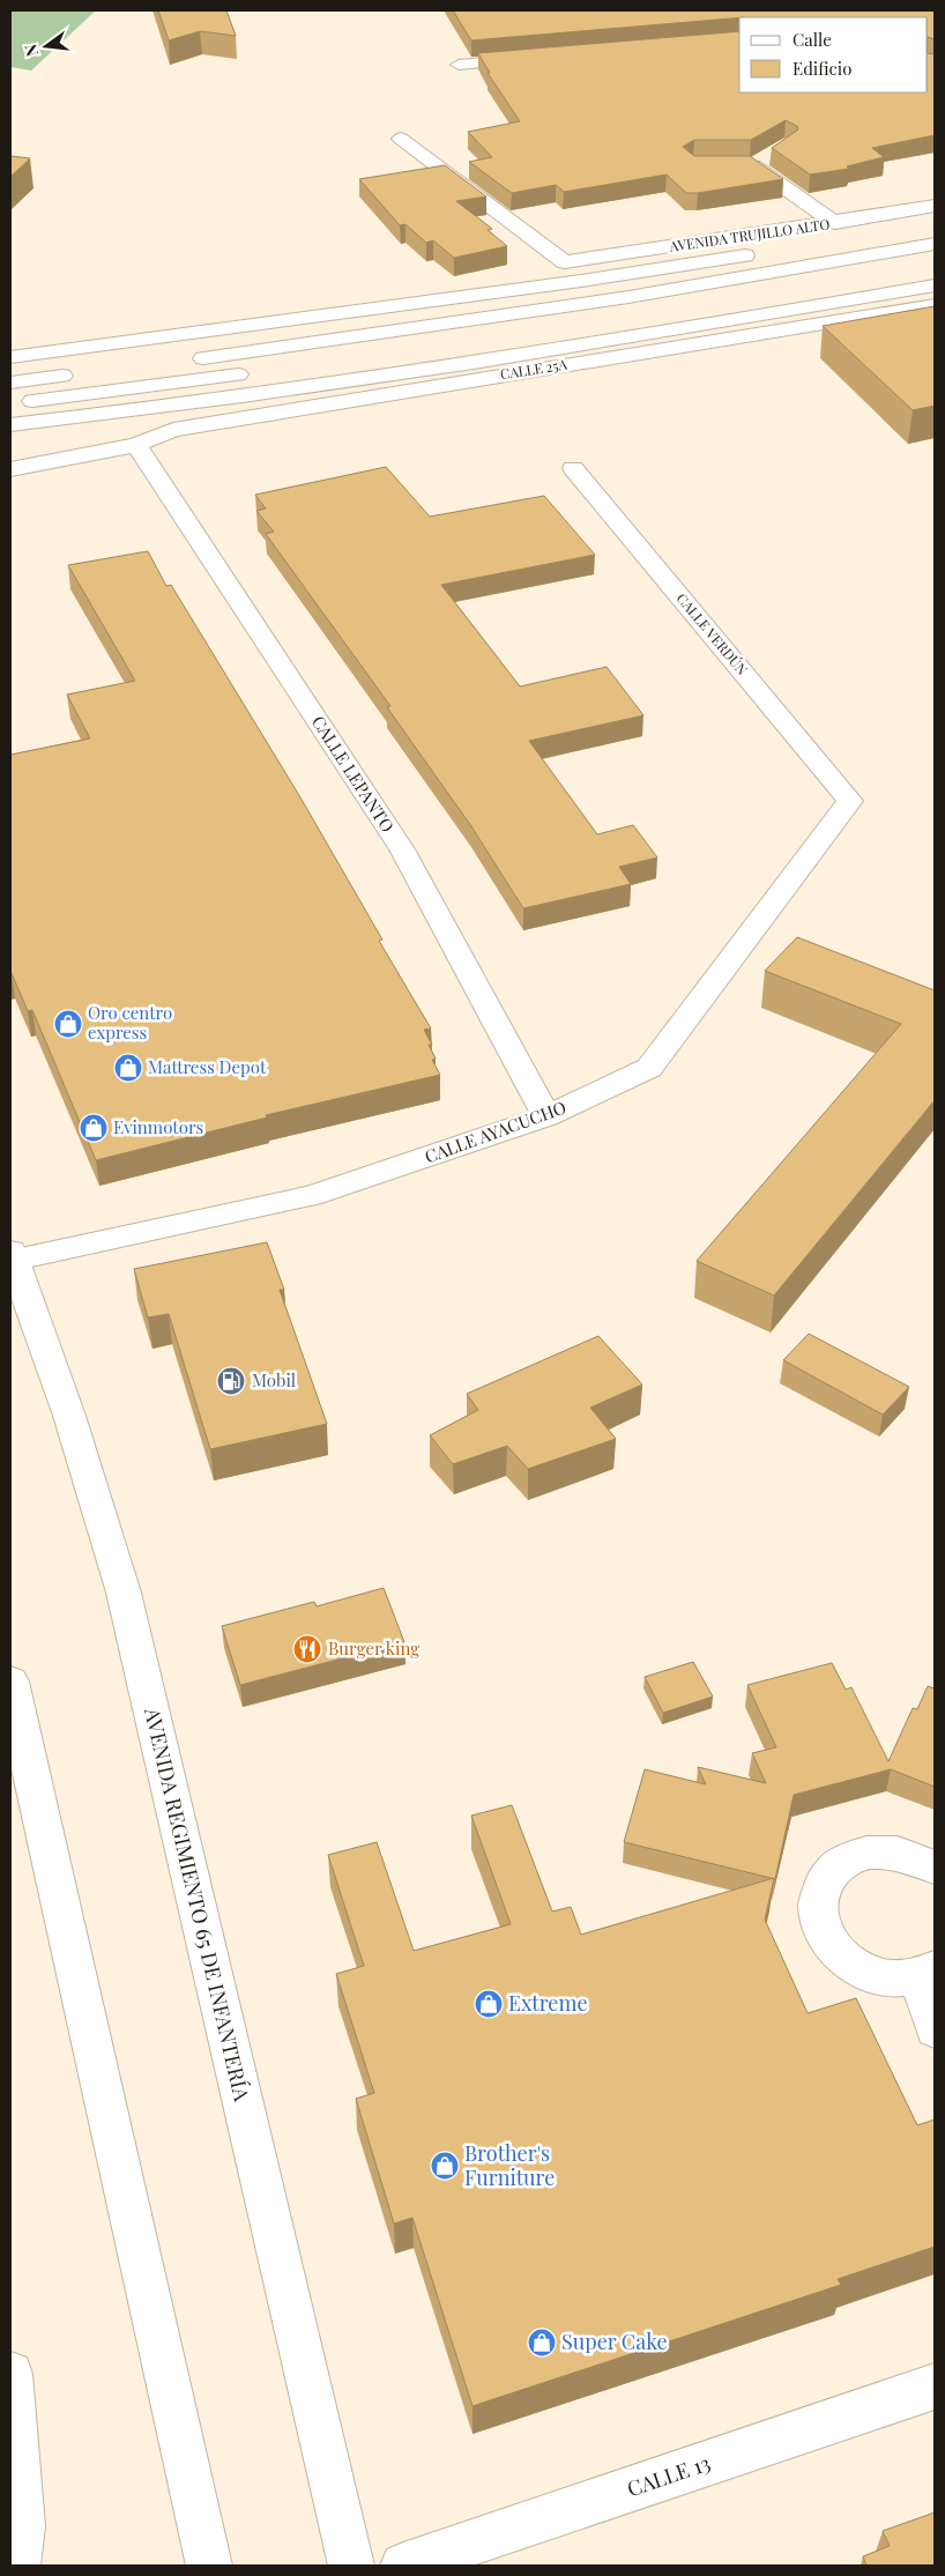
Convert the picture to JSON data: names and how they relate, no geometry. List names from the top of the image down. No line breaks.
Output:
{"streets":{"main road":["AVENIDA TRUJILLO ALTO","CALLE 25A","CALLE VERDÚN","CALLE LEPANTO","CALLE AYACUCHO","AVENIDA REGIMIENTO 65 DE INFANTERÍA","CALLE 13"]},"crossings":[["CALLE 25A","CALLE LEPANTO"],["CALLE VERDÚN","CALLE AYACUCHO"],["CALLE LEPANTO","CALLE AYACUCHO"],["CALLE AYACUCHO","AVENIDA REGIMIENTO 65 DE INFANTERÍA"]],"places":{"shop":["Oro centro express","Mattress Depot","Evinmotors","Extreme","Brother's Furniture","Super Cake"],"fuel station":["Mobil"],"restaurant":["Burger king"]},"legend":["Calle","Edificio"],"north":"left"}
